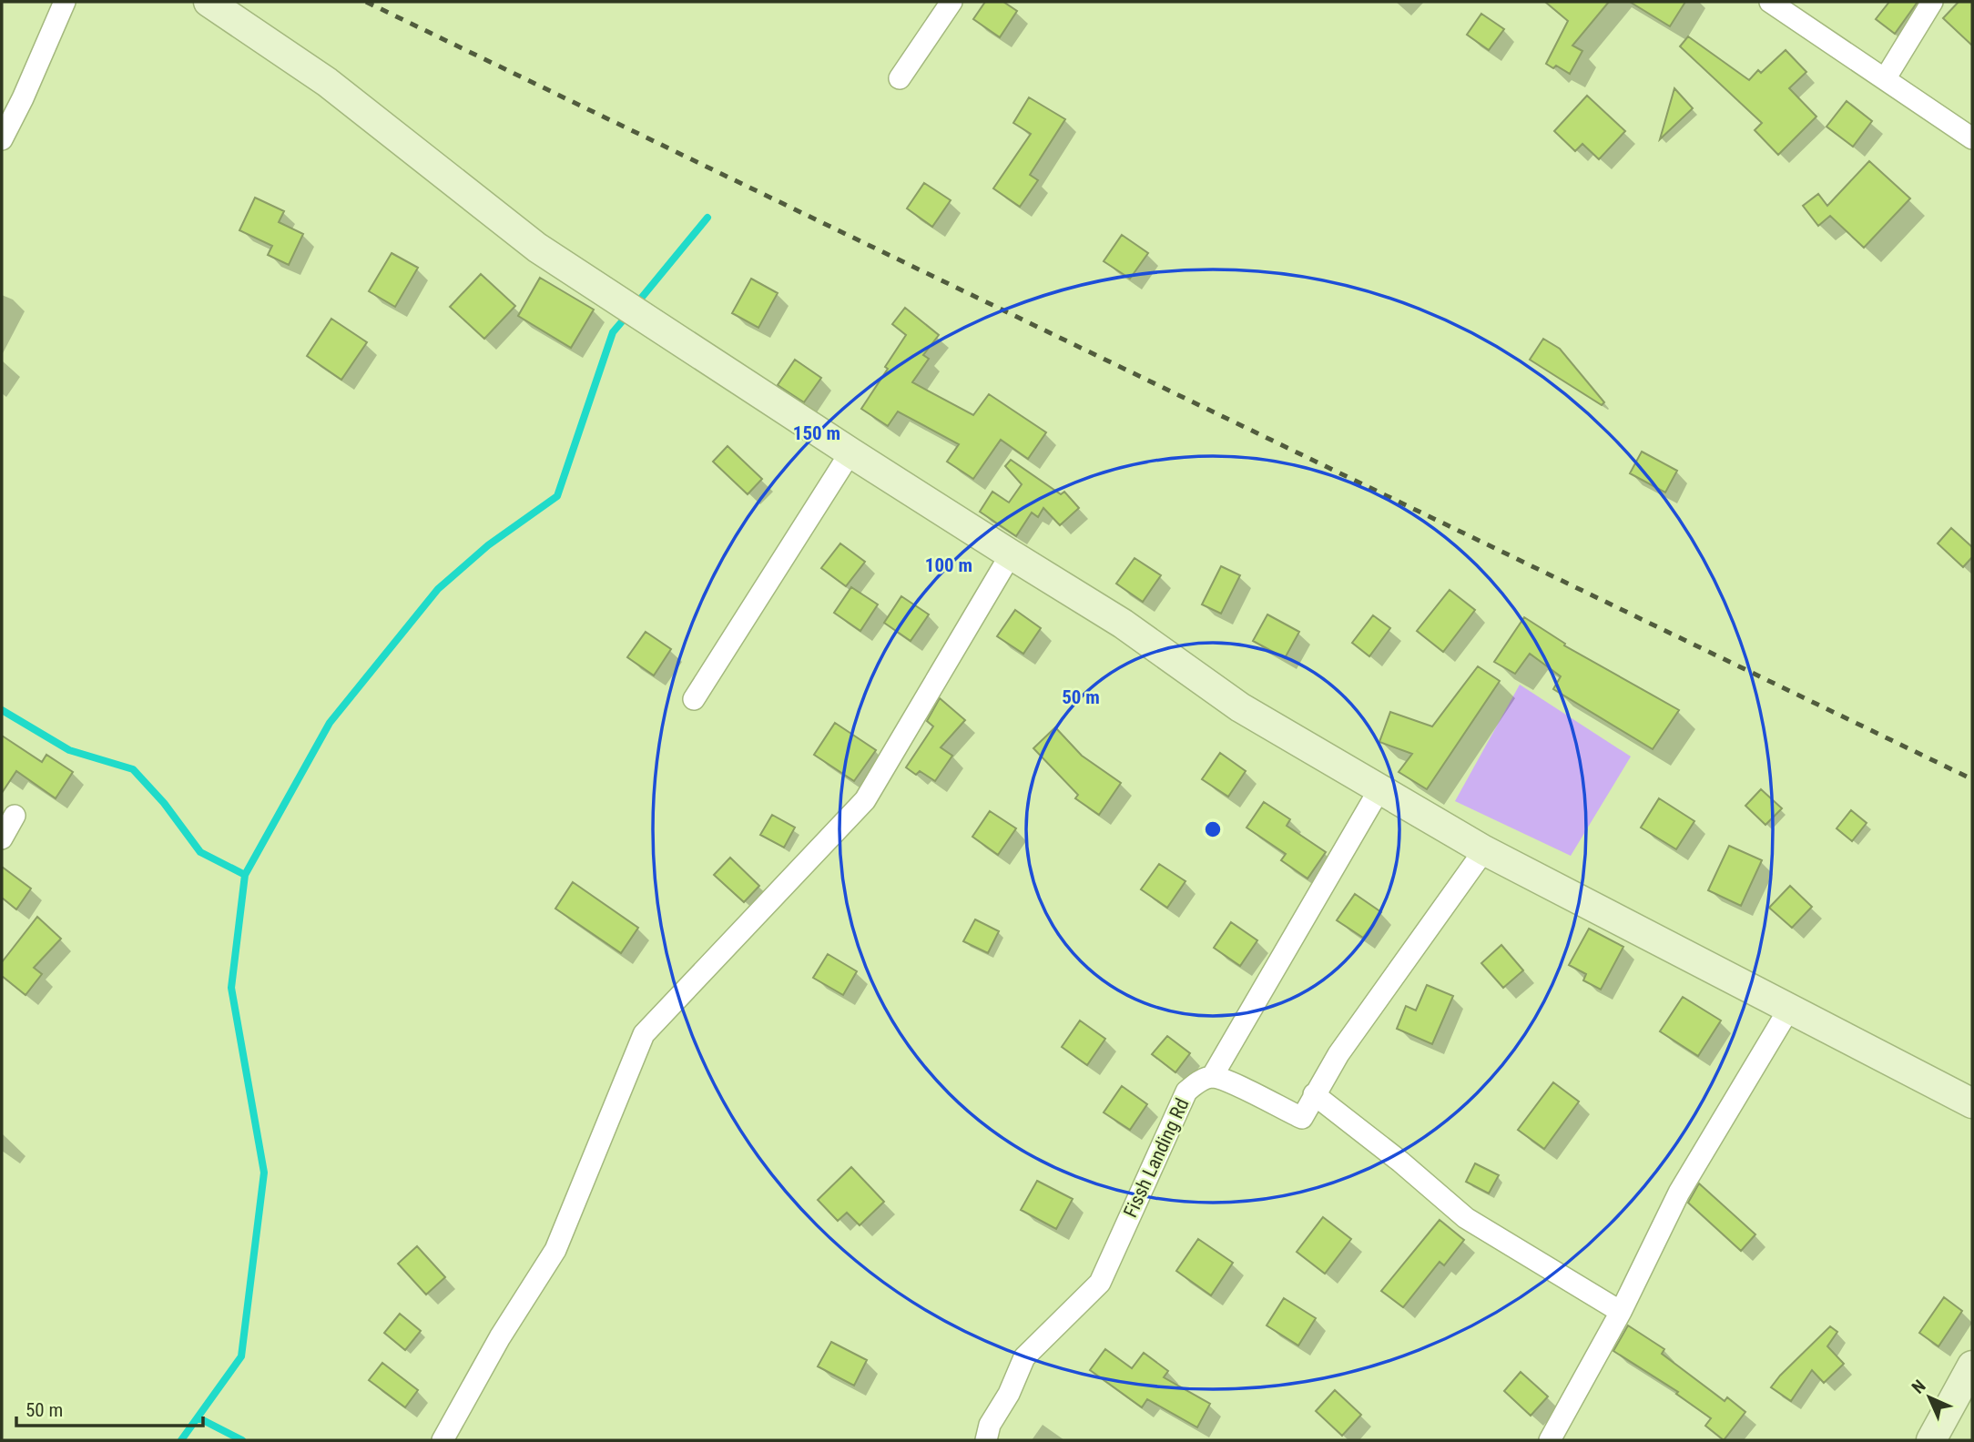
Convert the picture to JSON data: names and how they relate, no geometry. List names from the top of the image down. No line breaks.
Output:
{"streets":{"street":["Fissh Landing Rd"]},"scale_bar":"50 m","north":"top left","rings":["150 m","100 m","50 m"]}
